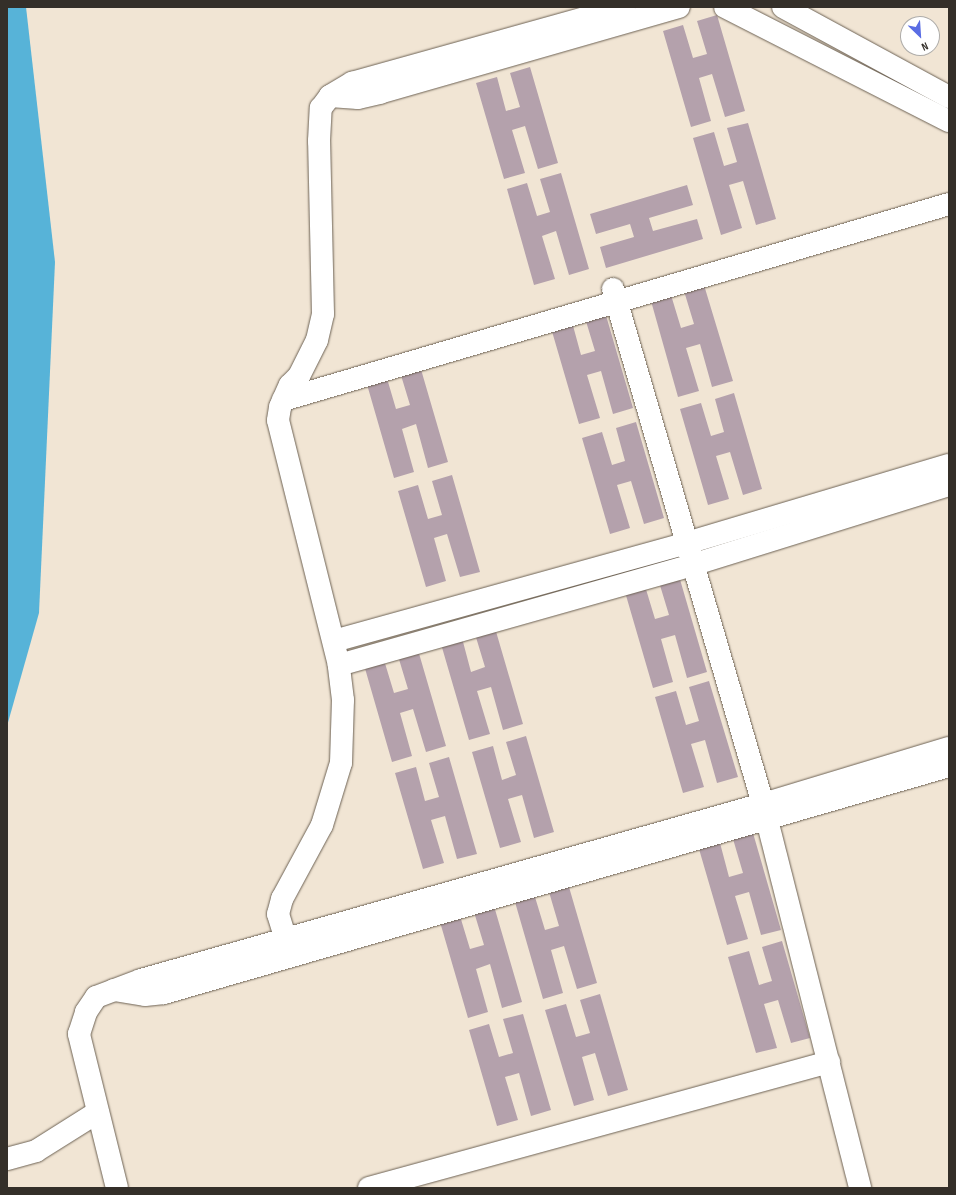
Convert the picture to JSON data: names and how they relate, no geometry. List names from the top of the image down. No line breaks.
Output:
{"north":"bottom right"}
